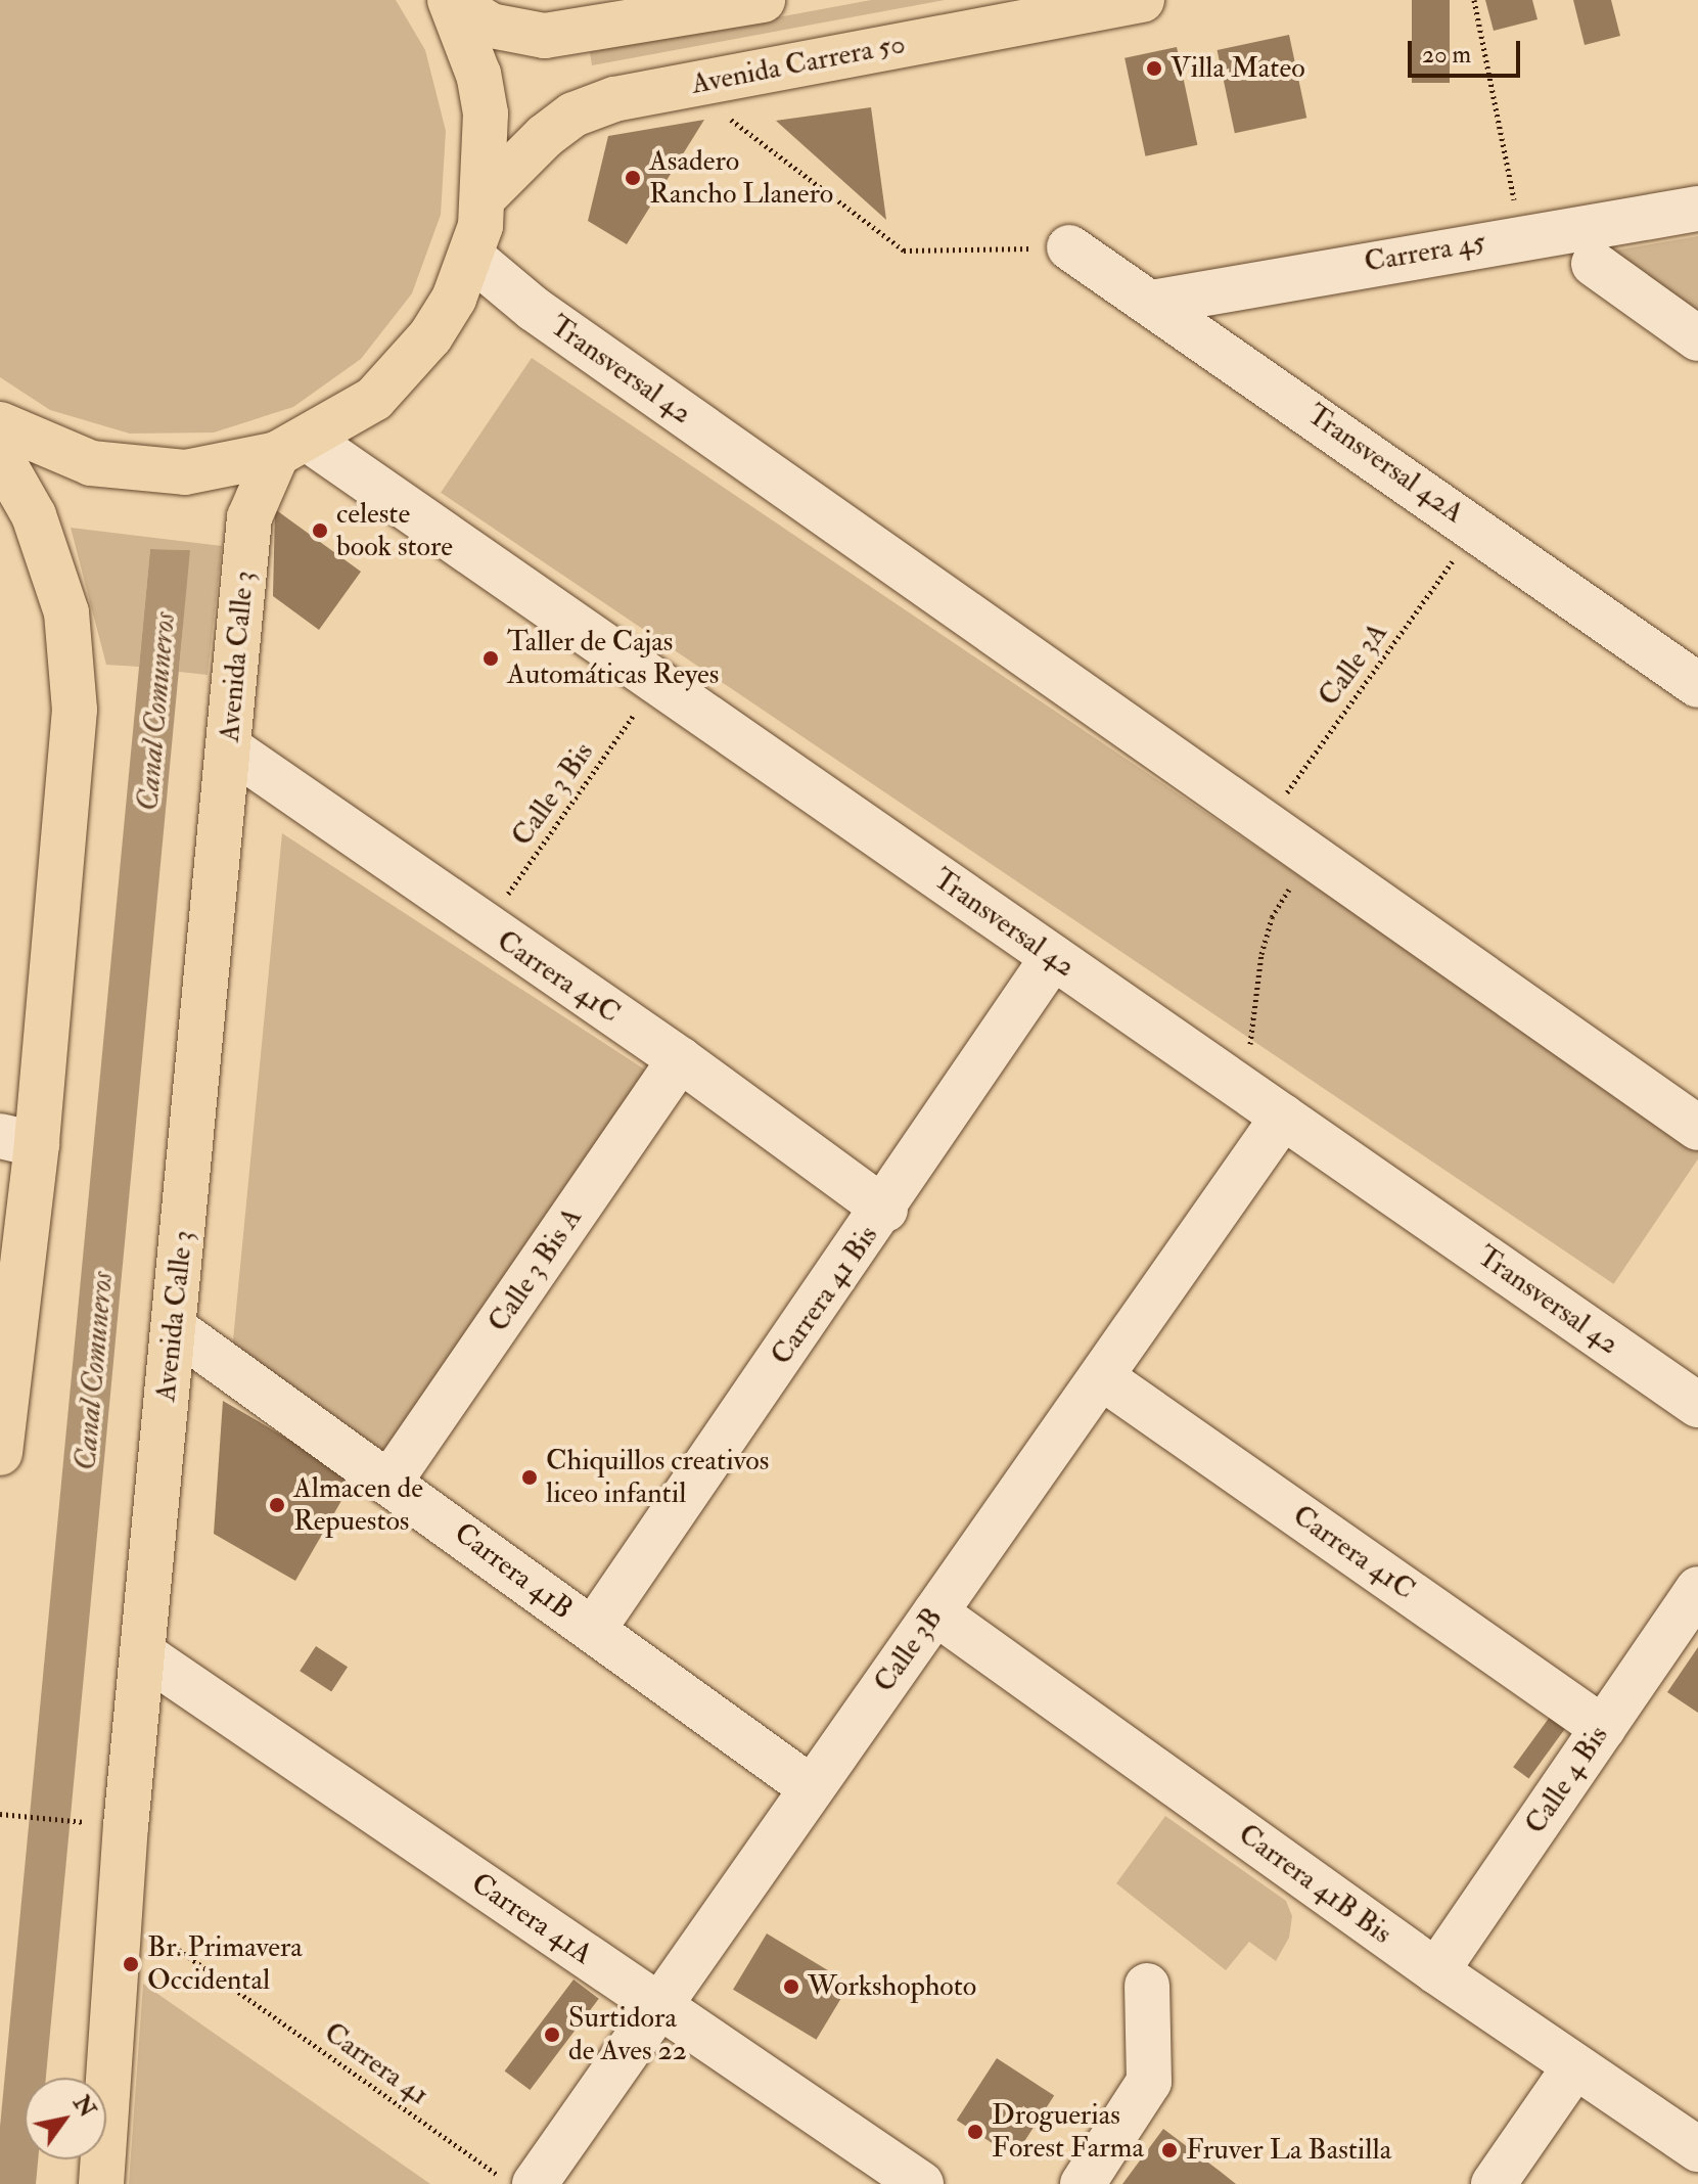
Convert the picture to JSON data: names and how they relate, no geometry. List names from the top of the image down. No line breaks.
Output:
{"streets":{"main road":["Avenida Carrera 50","Avenida Calle 3"],"street":["Carrera 45","Transversal 42","Transversal 42A","Carrera 41C","Calle 3 Bis A","Carrera 41 Bis","Carrera 41B","Calle 3B","Calle 4 Bis","Carrera 41B Bis","Carrera 41A"],"path":["Calle 3A","Calle 3 Bis","Carrera 41"]},"crossings":[["Carrera 45","Transversal 42A"],["Transversal 42","Avenida Calle 3"],["Transversal 42","Calle 3A"],["Transversal 42","Calle 3 Bis"],["Transversal 42","Carrera 41 Bis"],["Transversal 42","Calle 3B"],["Transversal 42A","Calle 3A"],["Avenida Calle 3","Carrera 41C"],["Avenida Calle 3","Carrera 41B"],["Avenida Calle 3","Carrera 41A"],["Calle 3 Bis","Carrera 41C"],["Carrera 41C","Calle 3 Bis A"],["Carrera 41C","Carrera 41 Bis"],["Carrera 41C","Calle 3B"],["Carrera 41C","Calle 4 Bis"],["Calle 3 Bis A","Carrera 41B"],["Carrera 41 Bis","Carrera 41B"],["Carrera 41B","Calle 3B"],["Calle 3B","Carrera 41B Bis"],["Calle 3B","Carrera 41A"],["Calle 4 Bis","Carrera 41B Bis"]],"water":["Canal Comuneros"],"places":["Villa Mateo","Asadero Rancho Llanero","celeste book store","Taller de Cajas Automáticas Reyes","Chiquillos creativos liceo infantil","Almacen de Repuestos","Br. Primavera Occidental","Workshophoto","Surtidora de Aves 22","Droguerias Forest Farma","Fruver La Bastilla"],"scale_bar":"20 m","north":"top right"}
